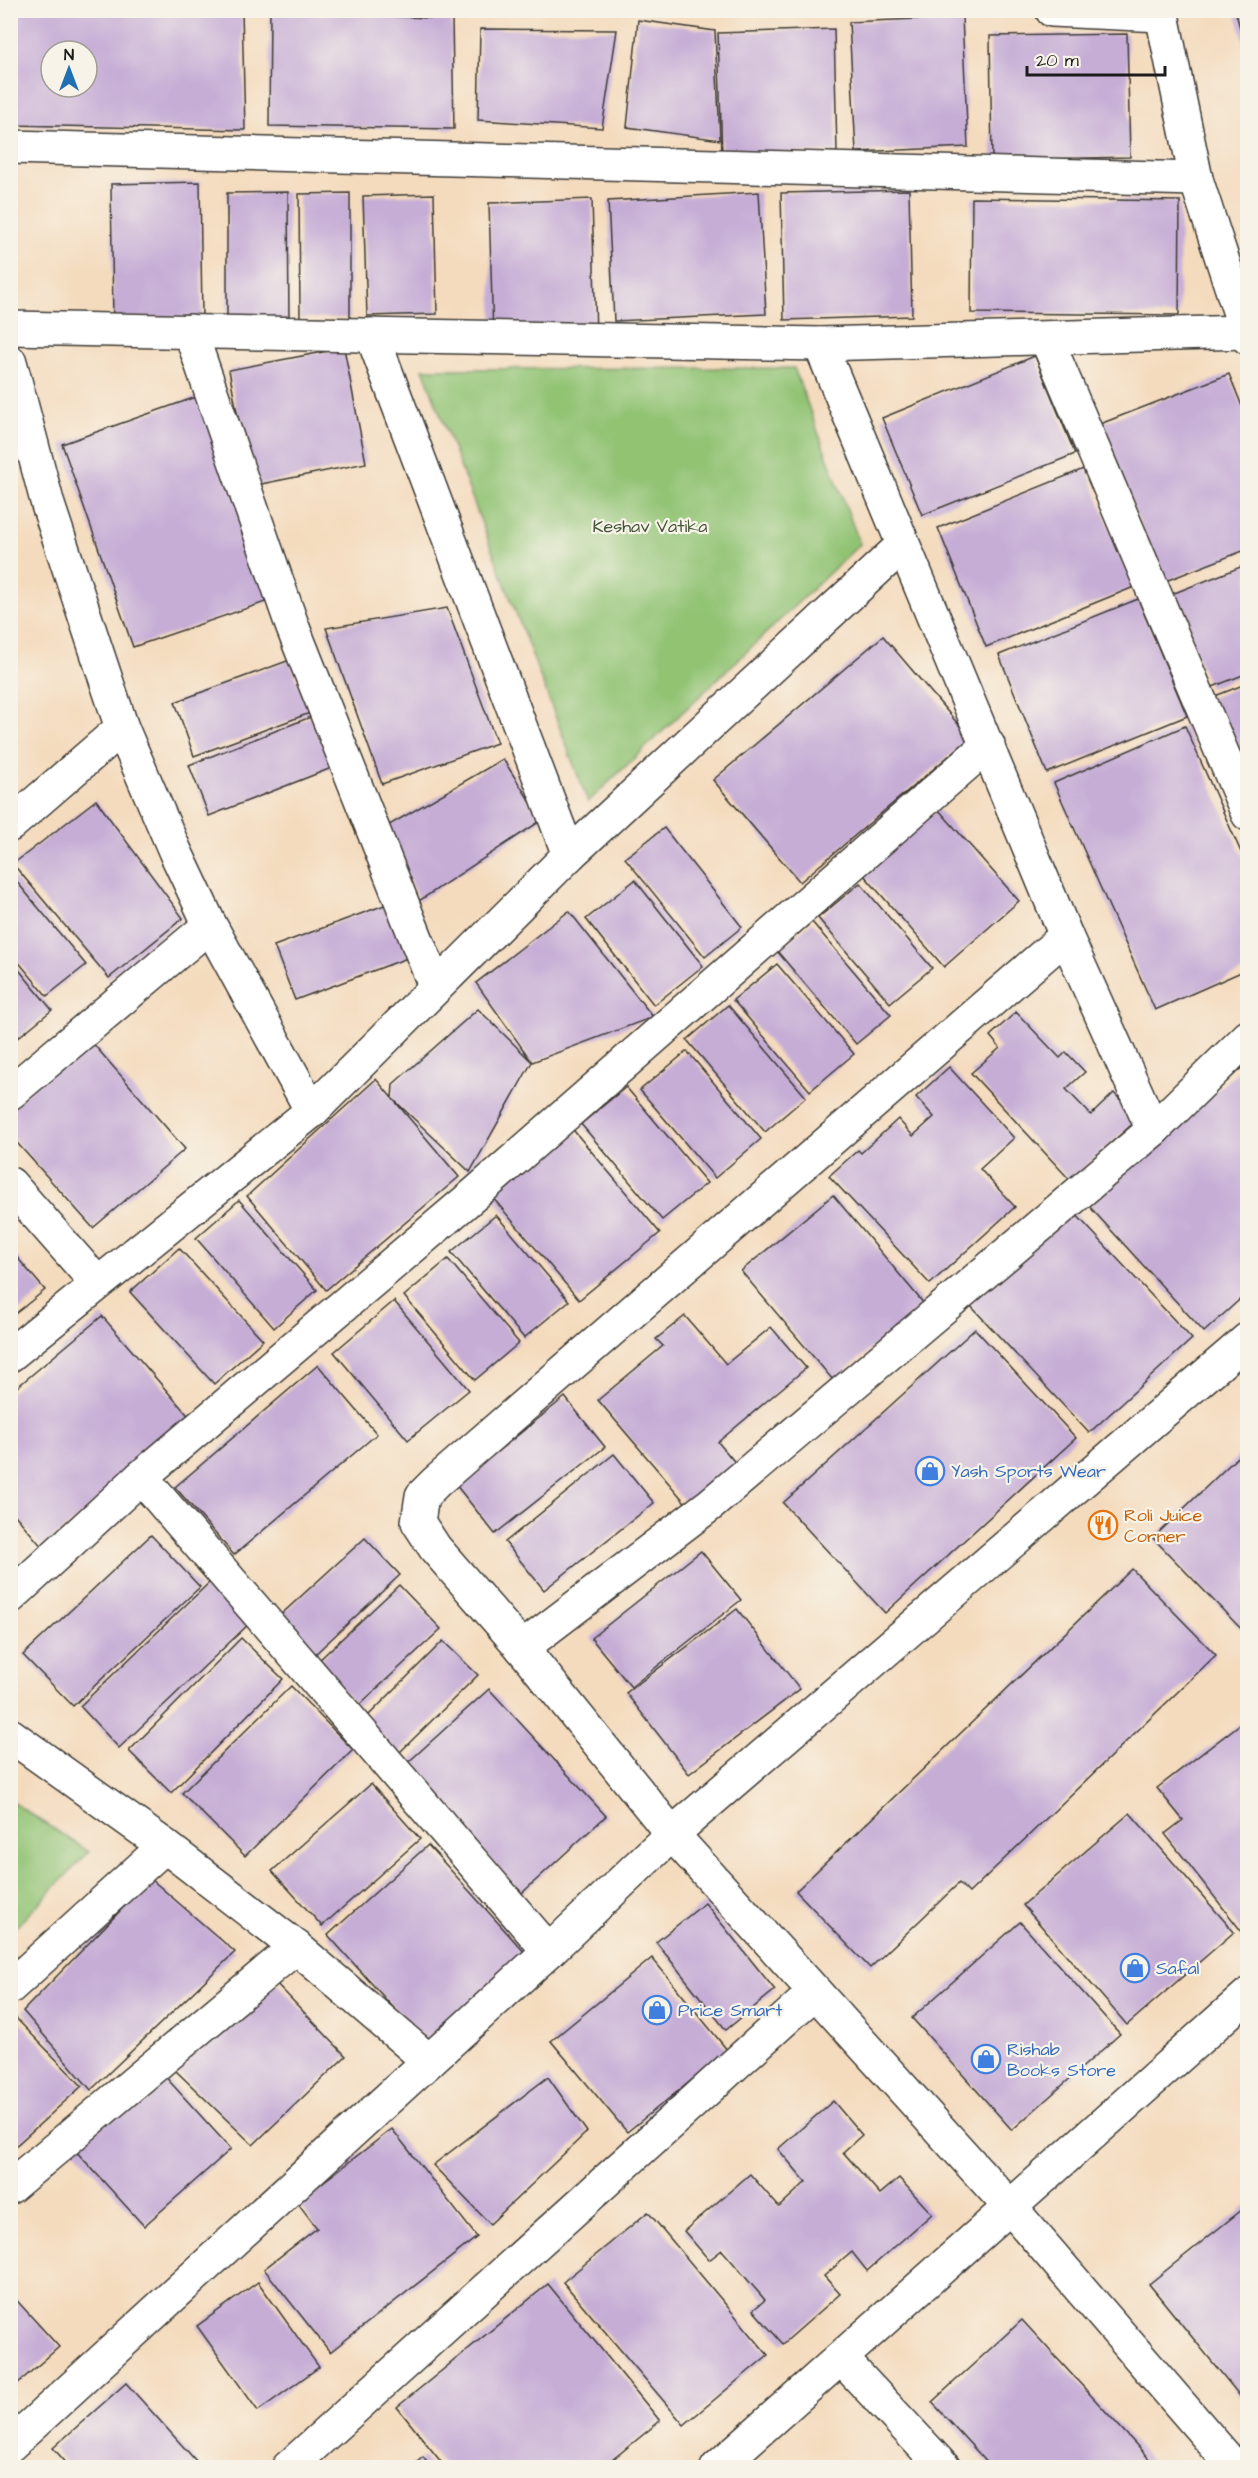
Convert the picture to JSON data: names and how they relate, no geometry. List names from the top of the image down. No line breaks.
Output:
{"parks":["Keshav Vatika"],"places":{"shop":["Yash Sports Wear","Safal","Price Smart","Rishab Books Store"],"restaurant":["Roli Juice Corner"]},"scale_bar":"20 m","north":"top"}
